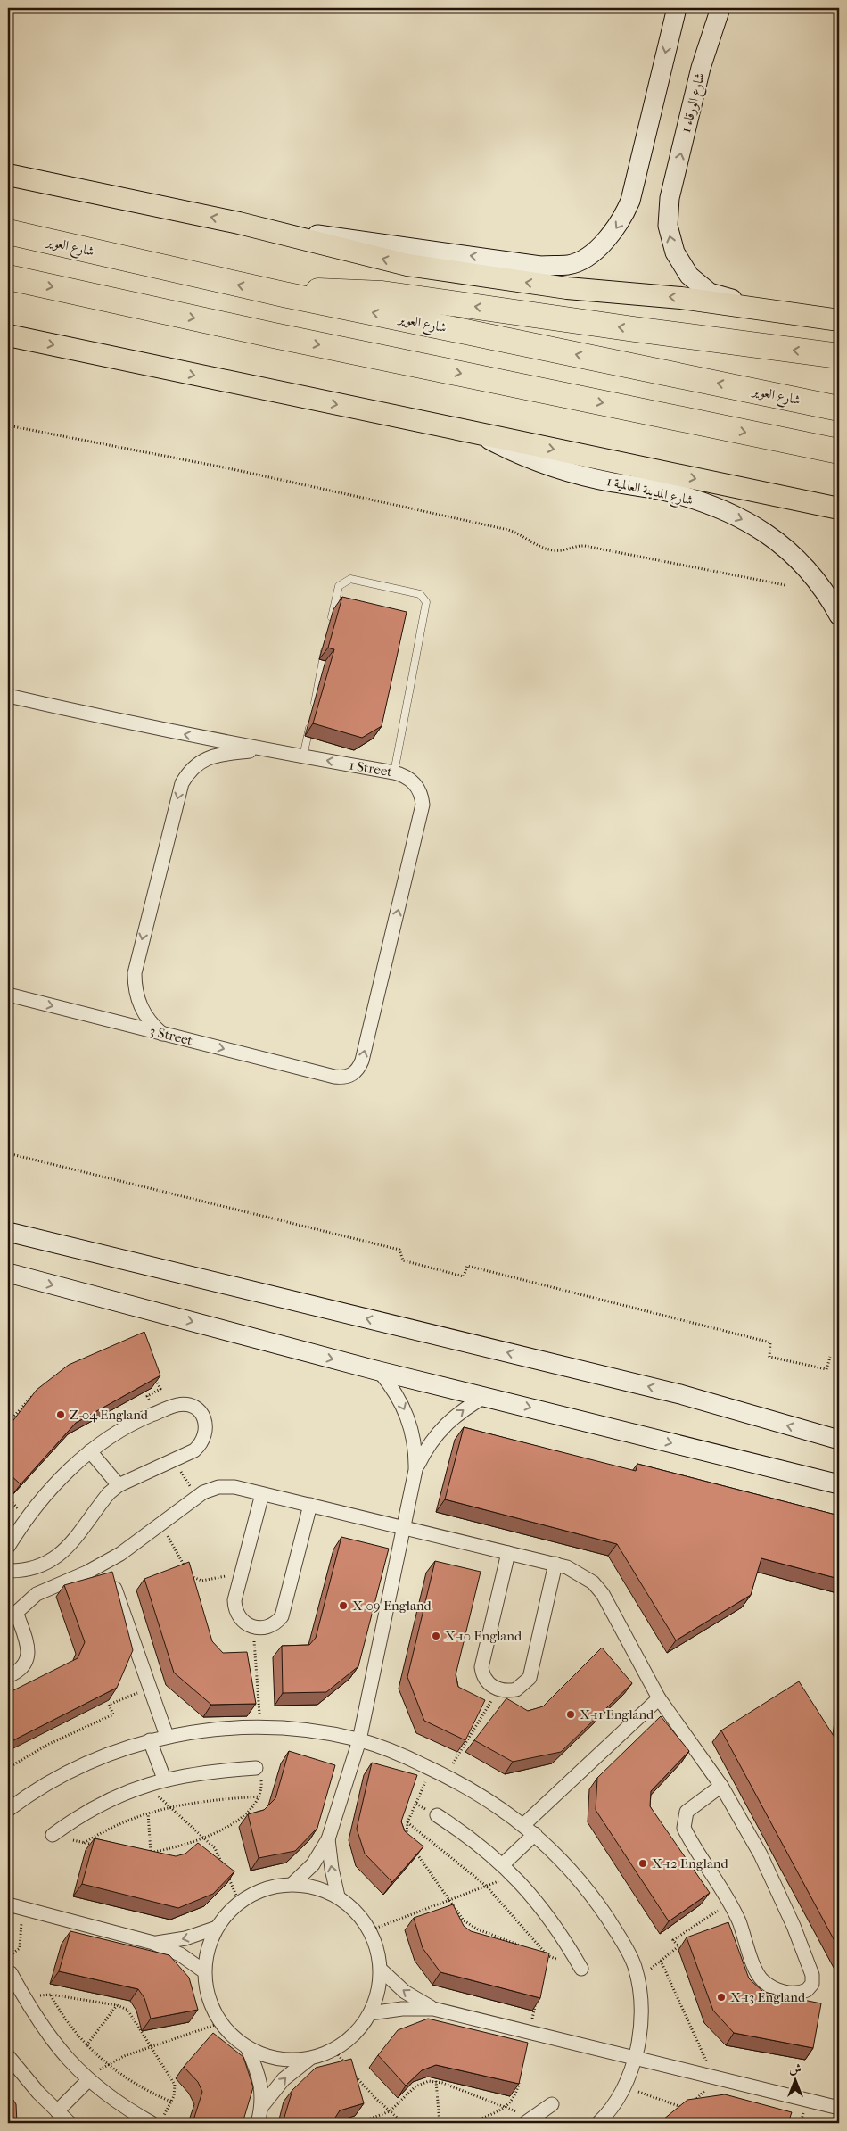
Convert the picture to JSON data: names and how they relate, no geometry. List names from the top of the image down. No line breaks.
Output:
{"streets":{"highway":["شارع العوير"],"street":["شارع الورقاء 1","شارع المدينة العالمية 1","1 Street","3 Street"]},"crossings":[["1 Street","3 Street"]],"one_way":["شارع الورقاء 1","شارع المدينة العالمية 1","3 Street"],"places":["Z-04 England","X-09 England","X-10 England","X-11 England","X-12 England","X-13 England"],"north":"top"}
